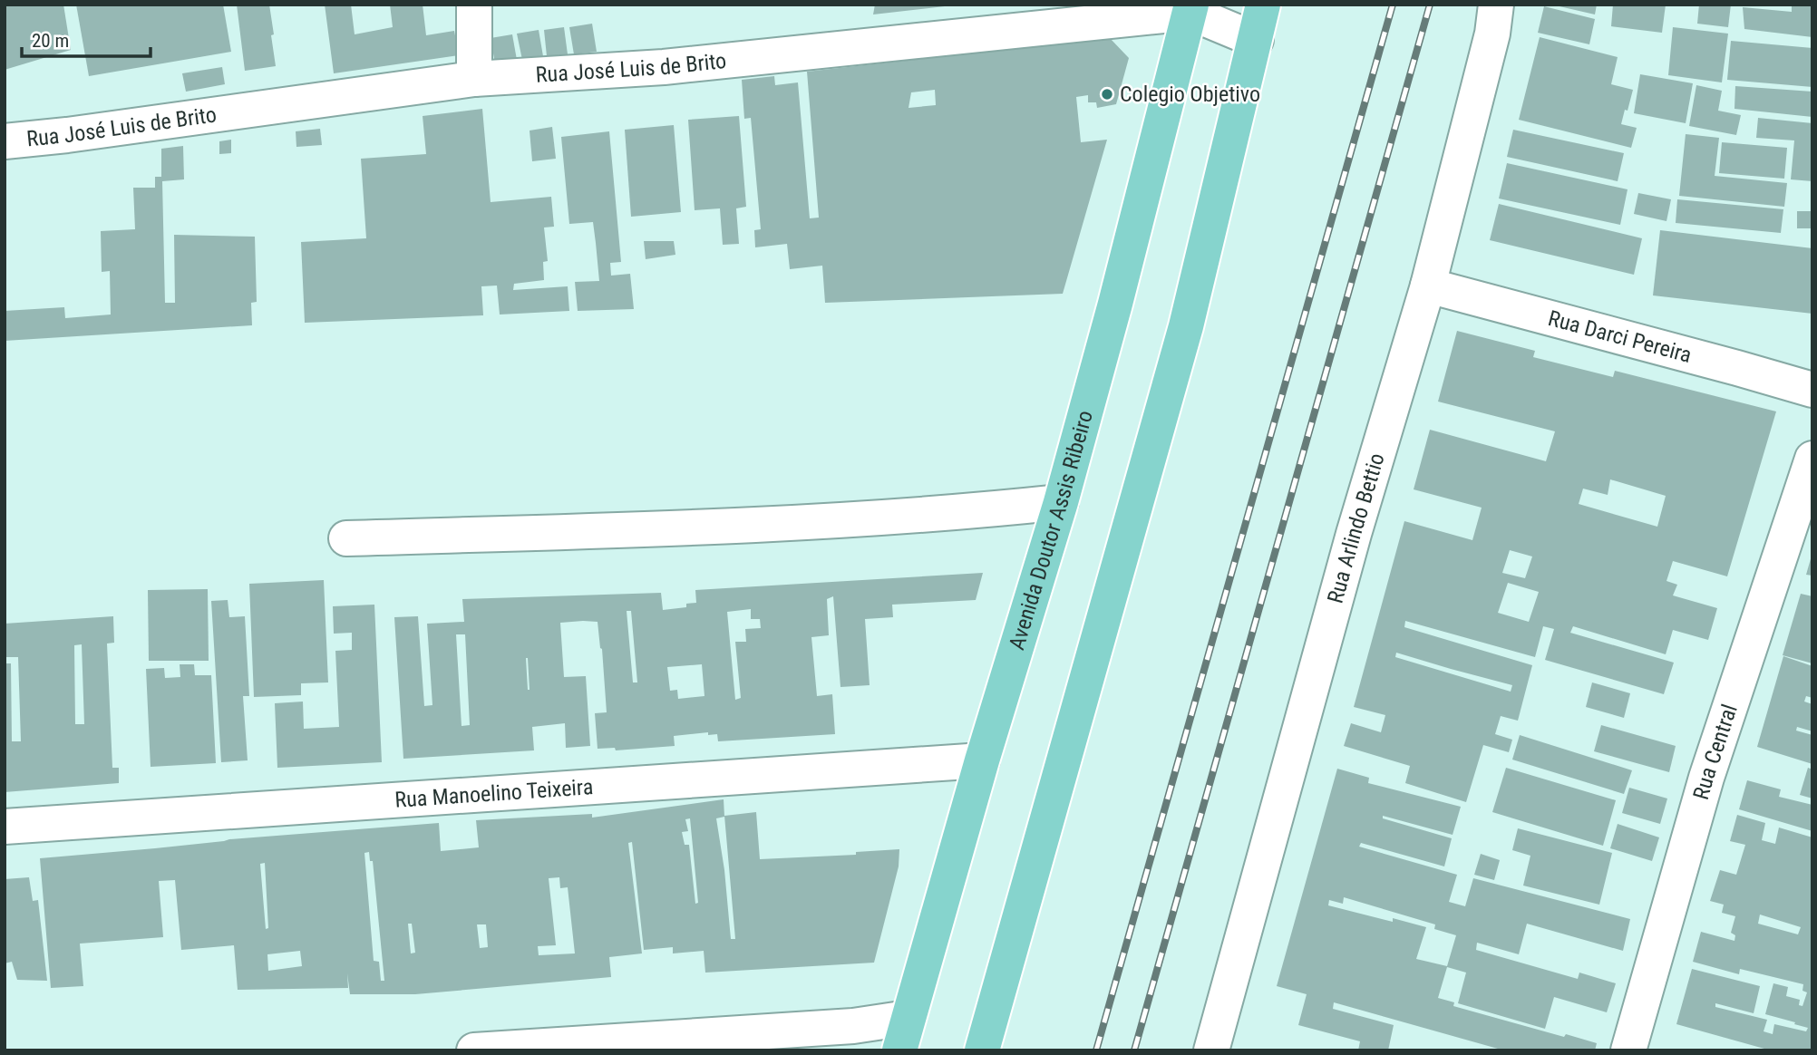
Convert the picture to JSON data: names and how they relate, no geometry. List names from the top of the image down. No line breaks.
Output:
{"streets":{"main road":["Avenida Doutor Assis Ribeiro"],"street":["Rua José Luis de Brito","Rua Darci Pereira","Rua Arlindo Bettio","Rua Central","Rua Manoelino Teixeira"]},"crossings":[["Rua José Luis de Brito","Avenida Doutor Assis Ribeiro"],["Rua Darci Pereira","Rua Arlindo Bettio"],["Avenida Doutor Assis Ribeiro","Rua Manoelino Teixeira"]],"places":["Colegio Objetivo"],"scale_bar":"20 m"}
